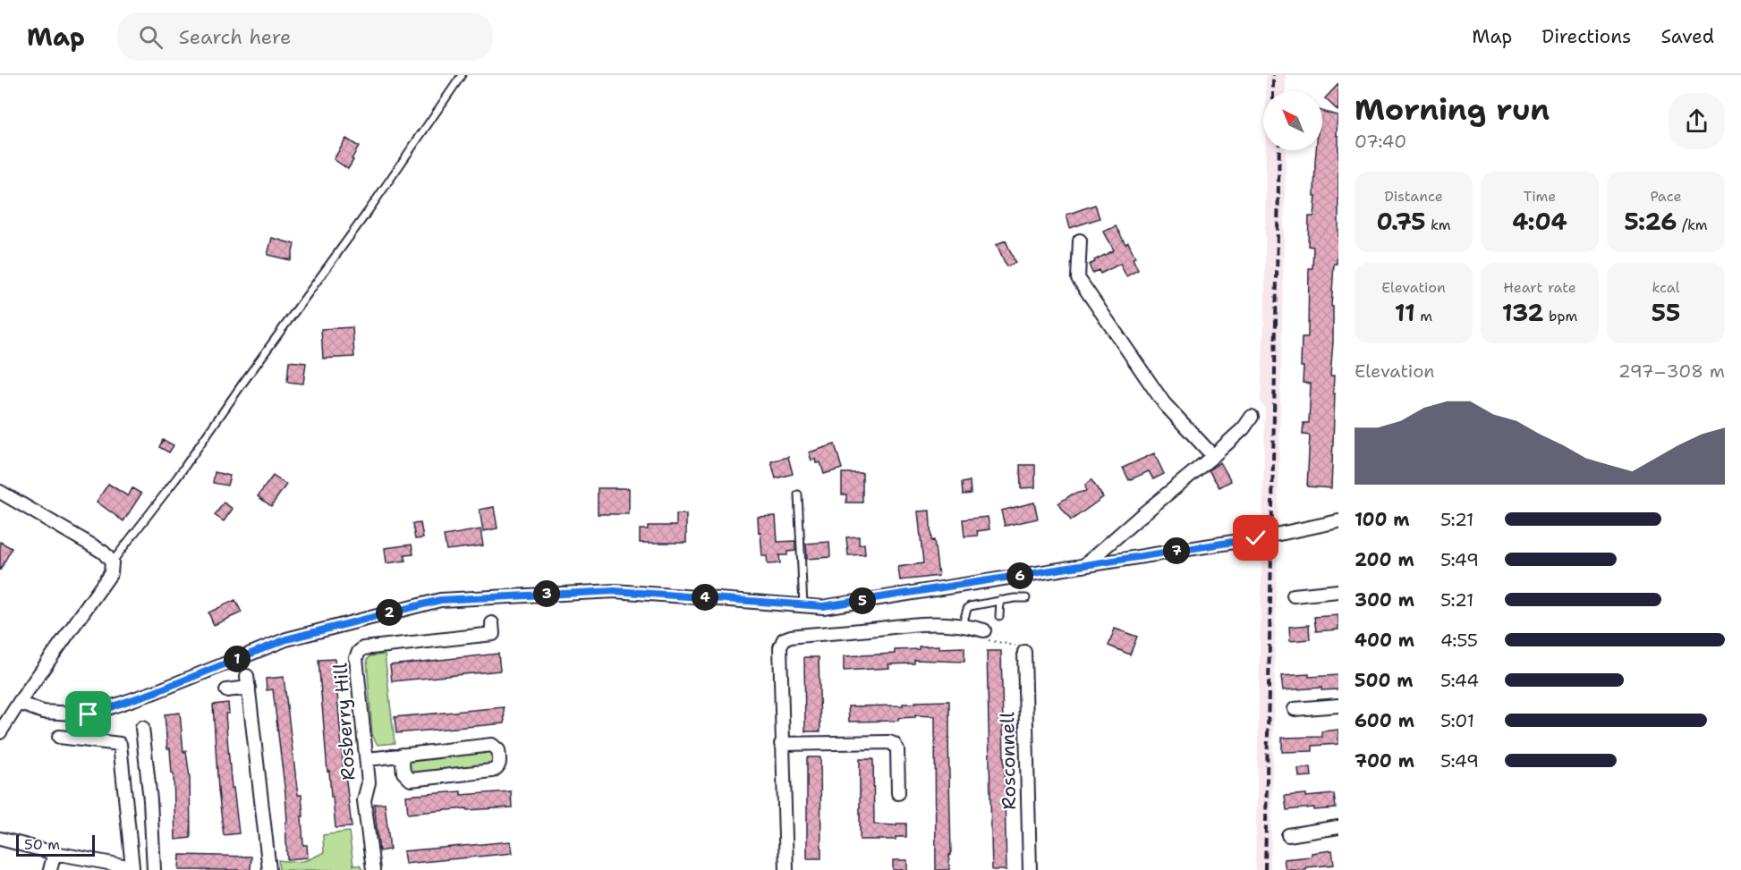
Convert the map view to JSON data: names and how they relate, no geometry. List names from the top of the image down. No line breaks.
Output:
{"streets":{"street":["Rosberry Hill","Rosconnell"]},"scale_bar":"50 m","north":"top left","page":{"header":"Map","search":"Search here","nav":["Map","Directions","Saved"],"heading":["Morning run","07:40"],"stats":[["Distance","0.75 km"],["Time","4:04"],["Pace","5:26 /km"],["Elevation","11 m"],["Heart rate","132 bpm"],["kcal","55"]],"chart":["Elevation","297–308 m"],"list":[{"name":"100 m","note":"5:21"},{"name":"200 m","note":"5:49"},{"name":"300 m","note":"5:21"},{"name":"400 m","note":"4:55"},{"name":"500 m","note":"5:44"},{"name":"600 m","note":"5:01"},{"name":"700 m","note":"5:49"}],"pins":["7","6","3","4","5","2","1"],"scale":"50 m"}}
